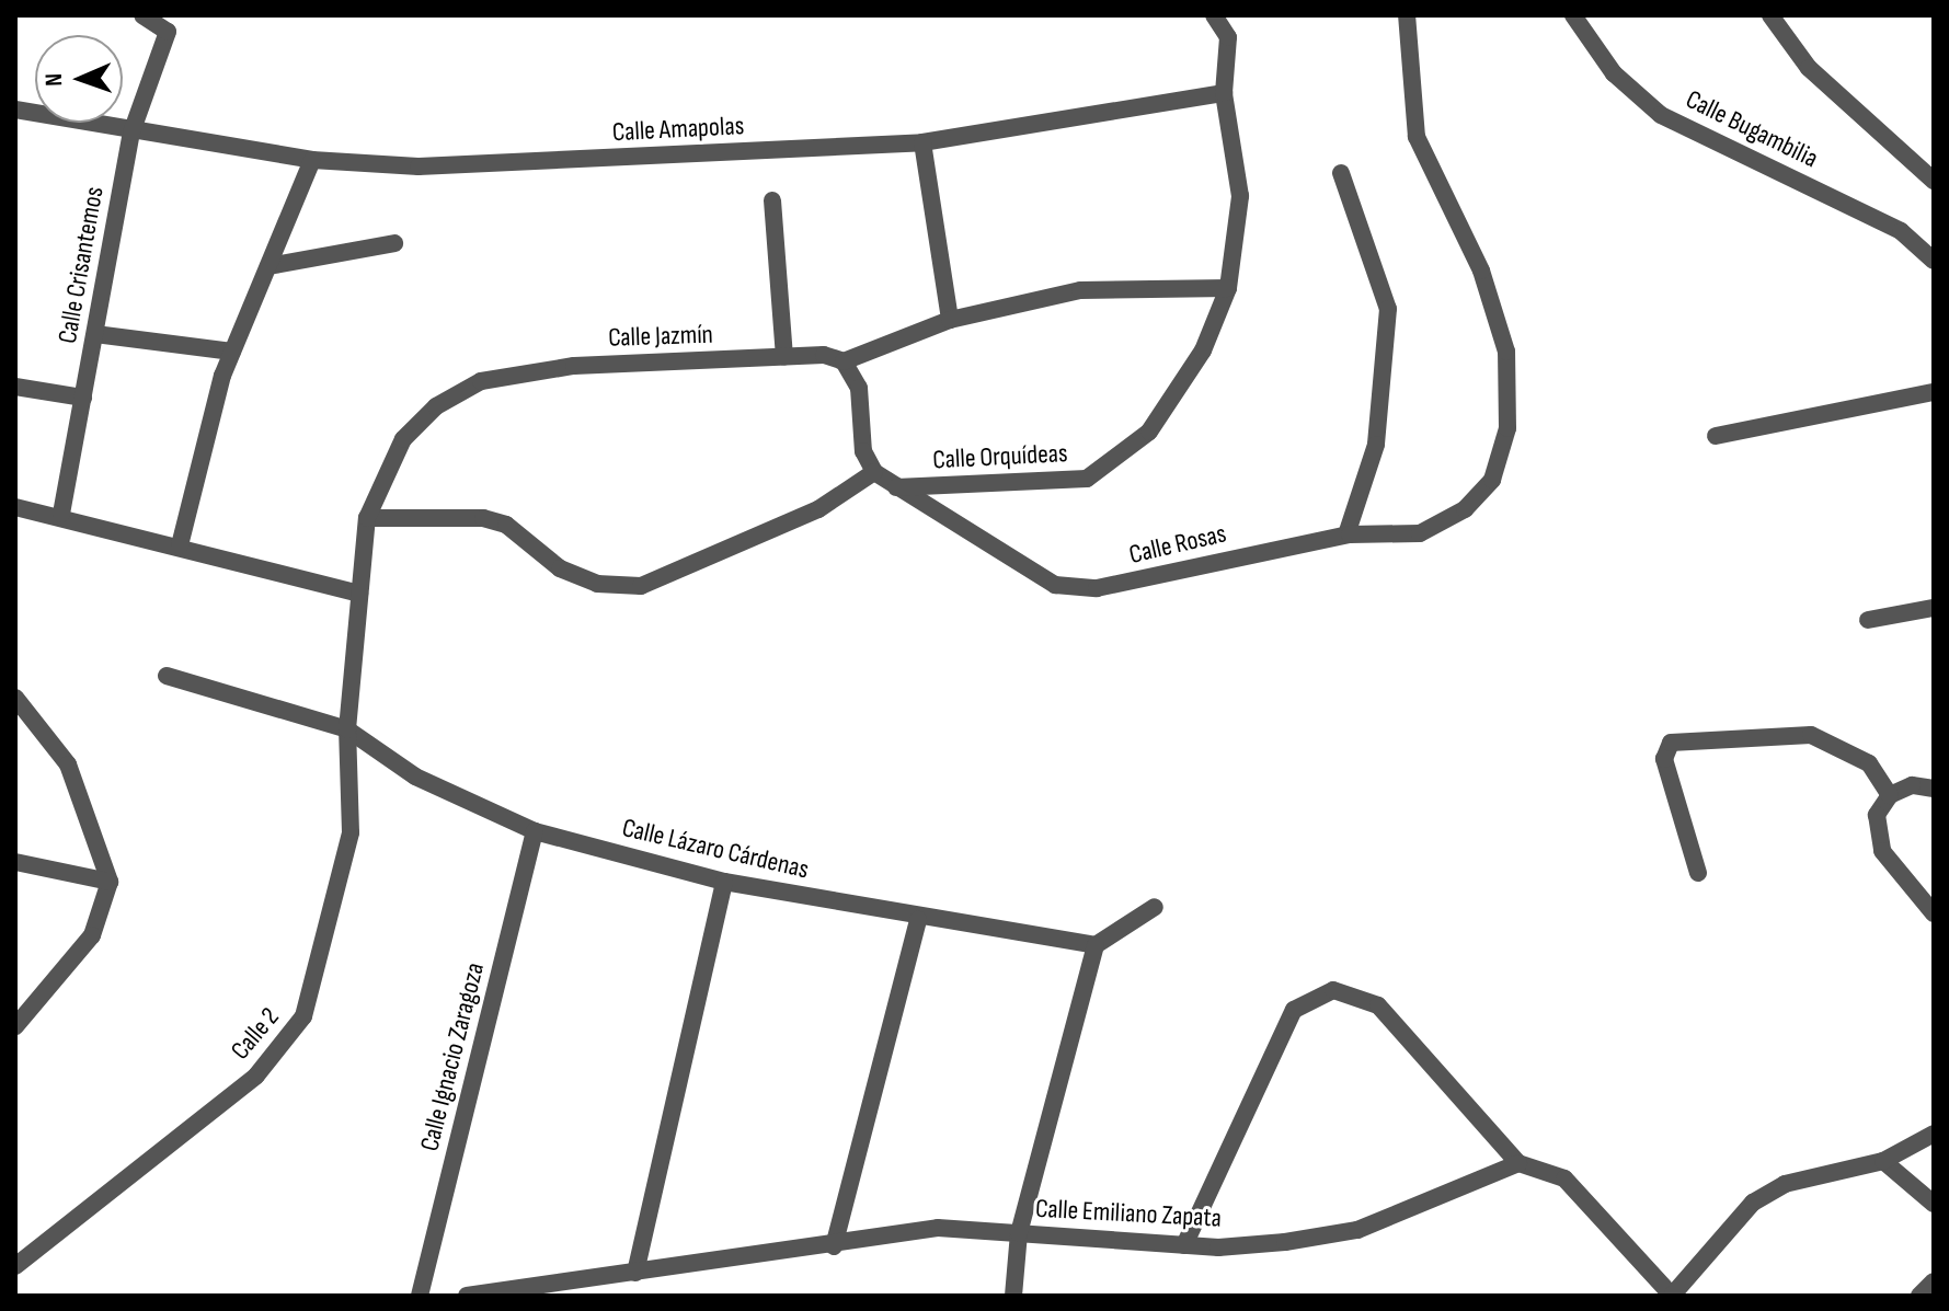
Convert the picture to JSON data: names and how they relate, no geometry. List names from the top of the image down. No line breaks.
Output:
{"streets":{"street":["Calle Amapolas","Calle Bugambilia","Calle Crisantemos","Calle Jazmín","Calle Orquídeas","Calle Rosas","Calle Lázaro Cárdenas","Calle 2","Calle Ignacio Zaragoza","Calle Emiliano Zapata"]},"crossings":[["Calle Amapolas","Calle Crisantemos"],["Calle Amapolas","Calle Orquídeas"],["Calle Jazmín","Calle Orquídeas"],["Calle Jazmín","Calle Lázaro Cárdenas"],["Calle Jazmín","Calle 2"],["Calle Orquídeas","Calle Rosas"],["Calle Lázaro Cárdenas","Calle 2"],["Calle Lázaro Cárdenas","Calle Ignacio Zaragoza"]],"north":"left"}
